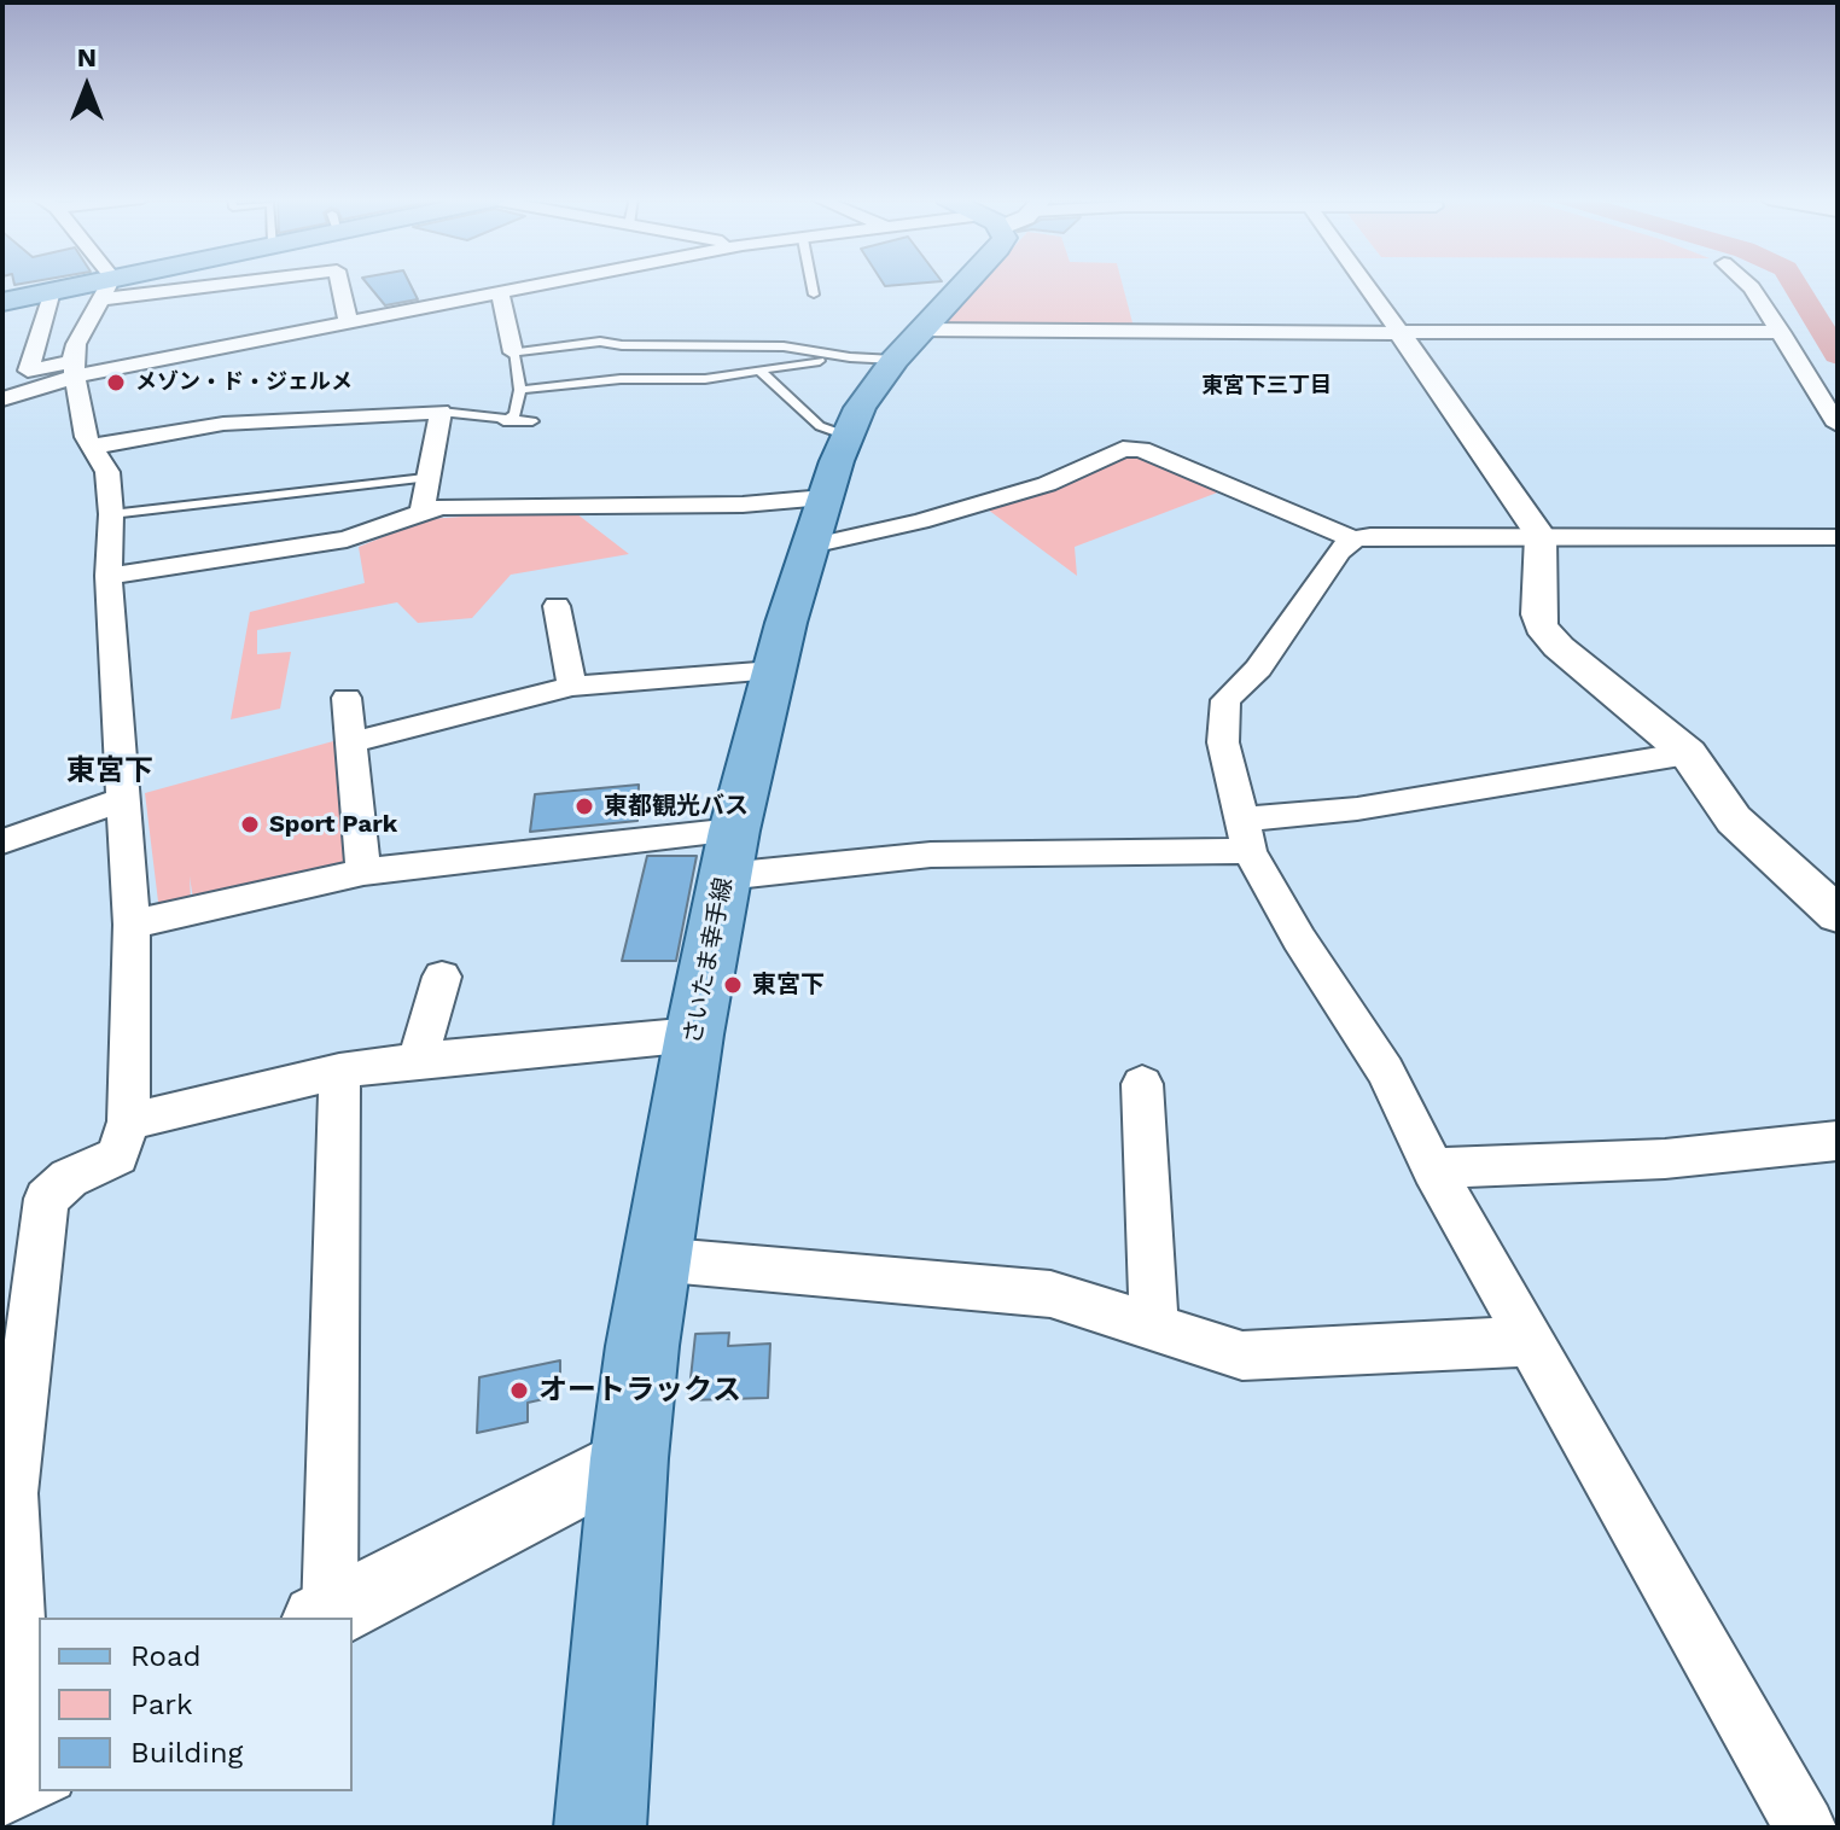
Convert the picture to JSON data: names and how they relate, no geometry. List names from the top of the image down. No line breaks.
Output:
{"streets":{"main road":["さいたま幸手線"]},"districts":["東宮下三丁目","東宮下"],"places":["メゾン・ド・ジェルメ","東都観光バス","Sport Park","東宮下","オートラックス"],"legend":["Road","Park","Building"],"north":"top"}
